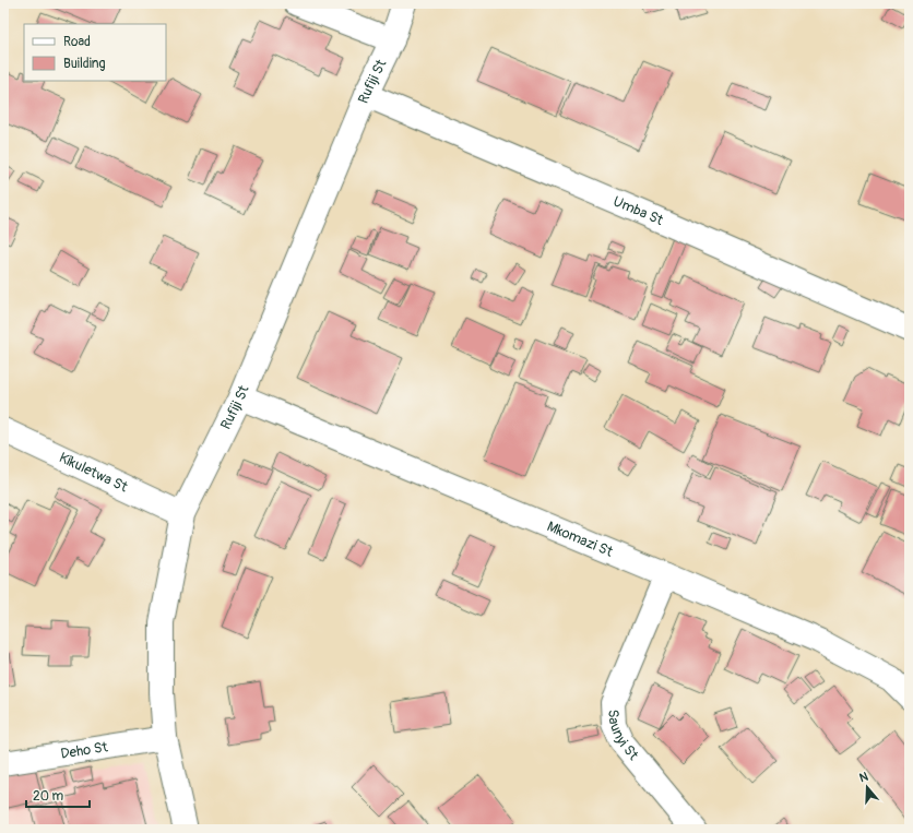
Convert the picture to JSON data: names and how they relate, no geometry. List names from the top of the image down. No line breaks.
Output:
{"streets":{"street":["Rufiji St","Umba St","Kikuletwa St","Mkomazi St","Saunyi St","Deho St"]},"crossings":[["Rufiji St","Umba St"],["Rufiji St","Kikuletwa St"],["Rufiji St","Mkomazi St"],["Rufiji St","Deho St"],["Mkomazi St","Saunyi St"]],"legend":["Road","Building"],"scale_bar":"20 m","north":"top"}
